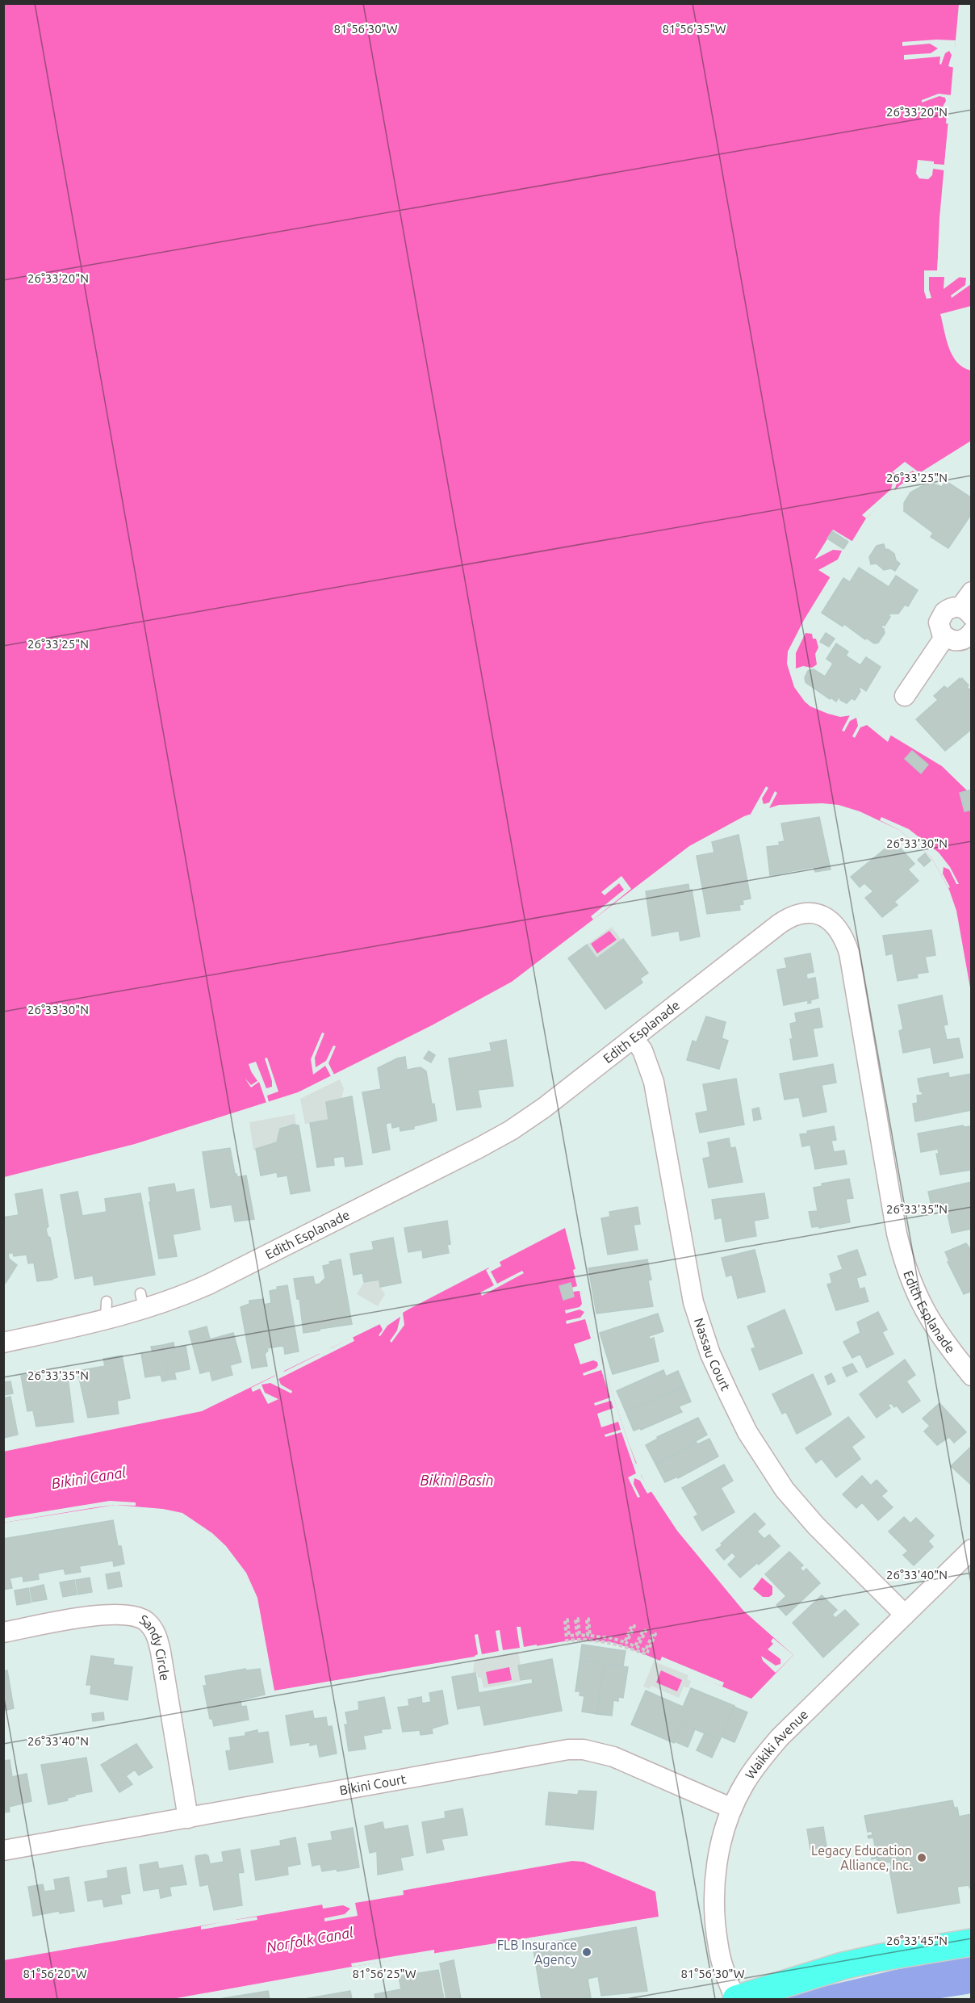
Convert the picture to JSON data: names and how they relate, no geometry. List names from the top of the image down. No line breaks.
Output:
{"streets":{"street":["Edith Esplanade","Nassau Court","Sandy Circle","Waikiki Avenue","Bikini Court"]},"crossings":[["Edith Esplanade","Nassau Court"],["Nassau Court","Waikiki Avenue"],["Sandy Circle","Bikini Court"],["Waikiki Avenue","Bikini Court"]],"water":["Bikini Canal","Bikini Basin","Norfolk Canal"],"places":["Legacy Education Alliance, Inc.","FLB Insurance Agency"],"coordinates":["81°56'35\"W","81°56'30\"W","26°33'20\"N","26°33'25\"N","26°33'30\"N","26°33'35\"N","26°33'40\"N","26°33'45\"N","81°56'20\"W","81°56'25\"W"]}
